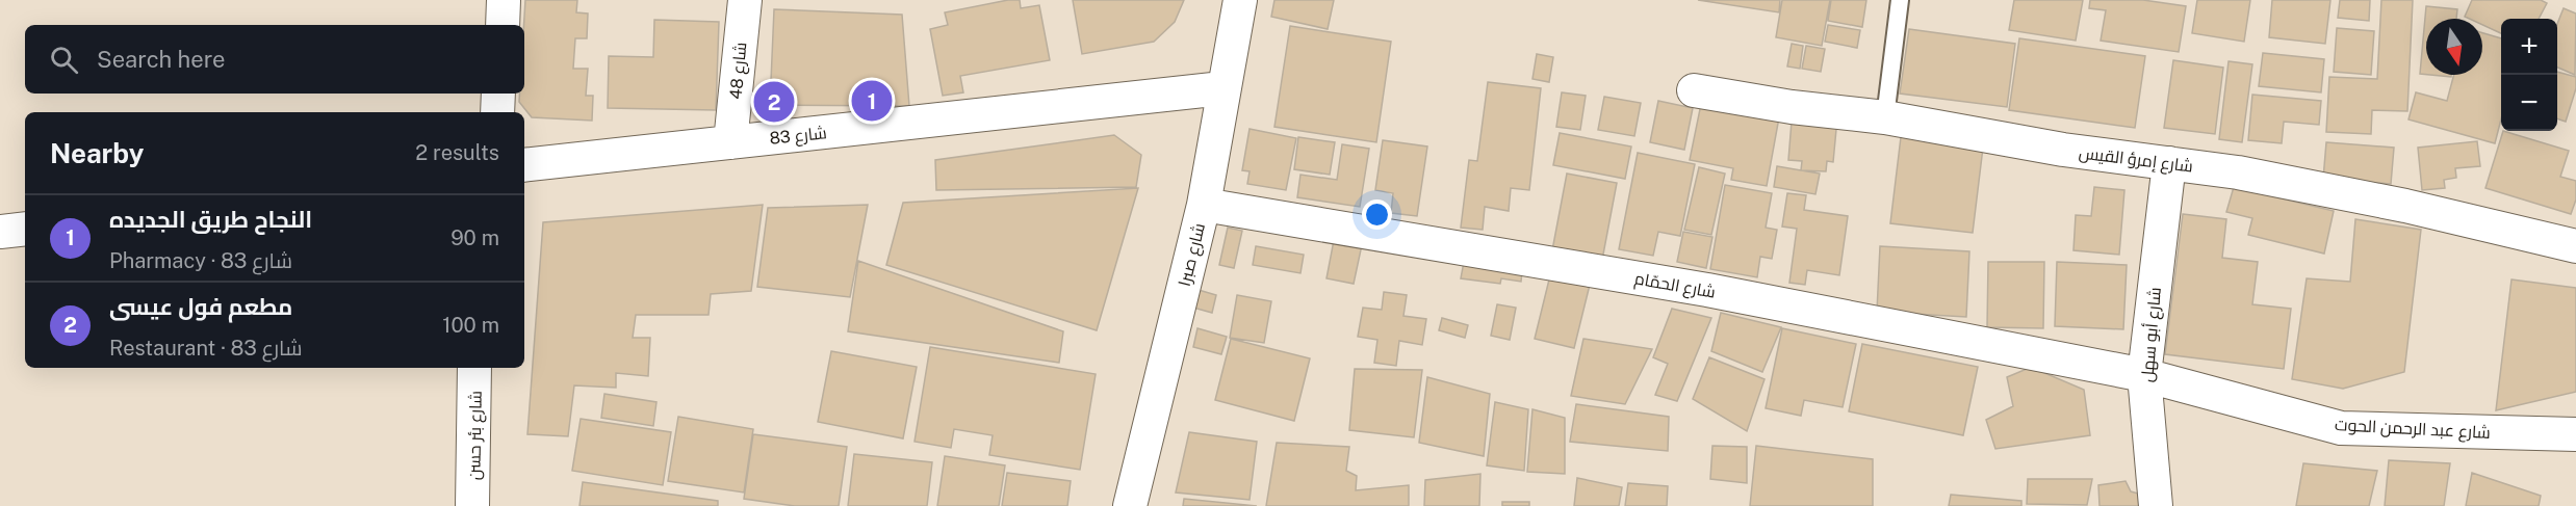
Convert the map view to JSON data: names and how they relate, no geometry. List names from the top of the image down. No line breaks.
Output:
{"streets":{"street":["شارع 48","شارع 83","شارع إمرؤ القيس","شارع صبرا","شارع الحمّام","شارع أبو سهل","شارع عبد الرحمن الحوت","شارع بئر حسن"]},"crossings":[["شارع 48","شارع 83"],["شارع 83","شارع صبرا"],["شارع إمرؤ القيس","شارع أبو سهل"],["شارع صبرا","شارع الحمّام"],["شارع الحمّام","شارع أبو سهل"],["شارع الحمّام","شارع عبد الرحمن الحوت"],["شارع أبو سهل","شارع عبد الرحمن الحوت"]],"north":"bottom","page":{"map_buttons":["+","−"],"search":"Search here","pins":["1","2"],"heading":["Nearby","2 results"],"list":[{"mark":"1","name":"النجاح طريق الجديده","note":"Pharmacy · شارع 83","value":"90 m"},{"mark":"2","name":"مطعم فول عيسى","note":"Restaurant · شارع 83","value":"100 m"}]}}
